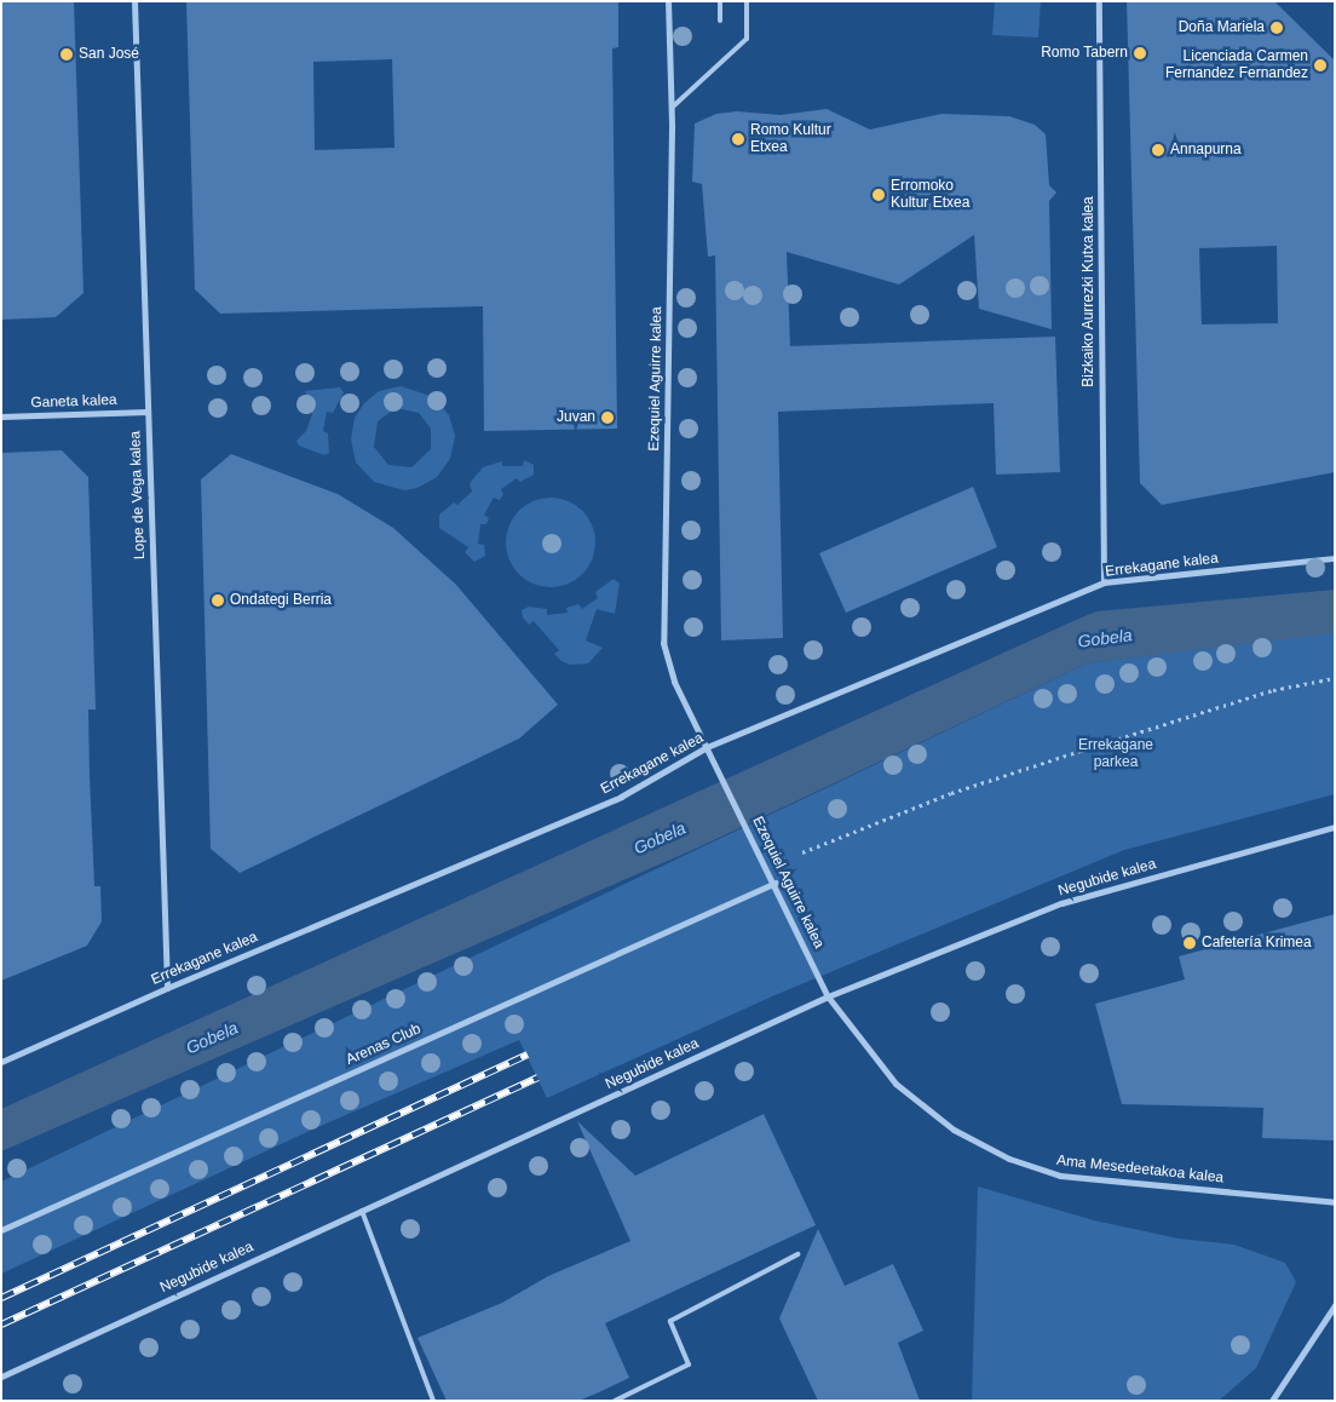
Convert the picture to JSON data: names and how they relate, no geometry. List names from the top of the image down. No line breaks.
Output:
{"streets":{"street":["Bizkaiko Aurrezki Kutxa kalea","Ezequiel Aguirre kalea","Ganeta kalea","Lope de Vega kalea","Errekagane kalea","Negubide kalea","Arenas Club","Ama Mesedeetakoa kalea"]},"crossings":[["Bizkaiko Aurrezki Kutxa kalea","Errekagane kalea"],["Ezequiel Aguirre kalea","Errekagane kalea"],["Ezequiel Aguirre kalea","Negubide kalea"],["Ezequiel Aguirre kalea","Arenas Club"],["Ezequiel Aguirre kalea","Ama Mesedeetakoa kalea"],["Ganeta kalea","Lope de Vega kalea"],["Lope de Vega kalea","Errekagane kalea"],["Negubide kalea","Ama Mesedeetakoa kalea"]],"water":["Gobela"],"parks":["Errekagane parkea"],"places":["Doña Mariela","Romo Tabern","San José","Licenciada Carmen Fernandez Fernandez","Romo Kultur Etxea","Annapurna","Erromoko Kultur Etxea","Juvan","Ondategi Berria","Cafetería Krimea"]}
